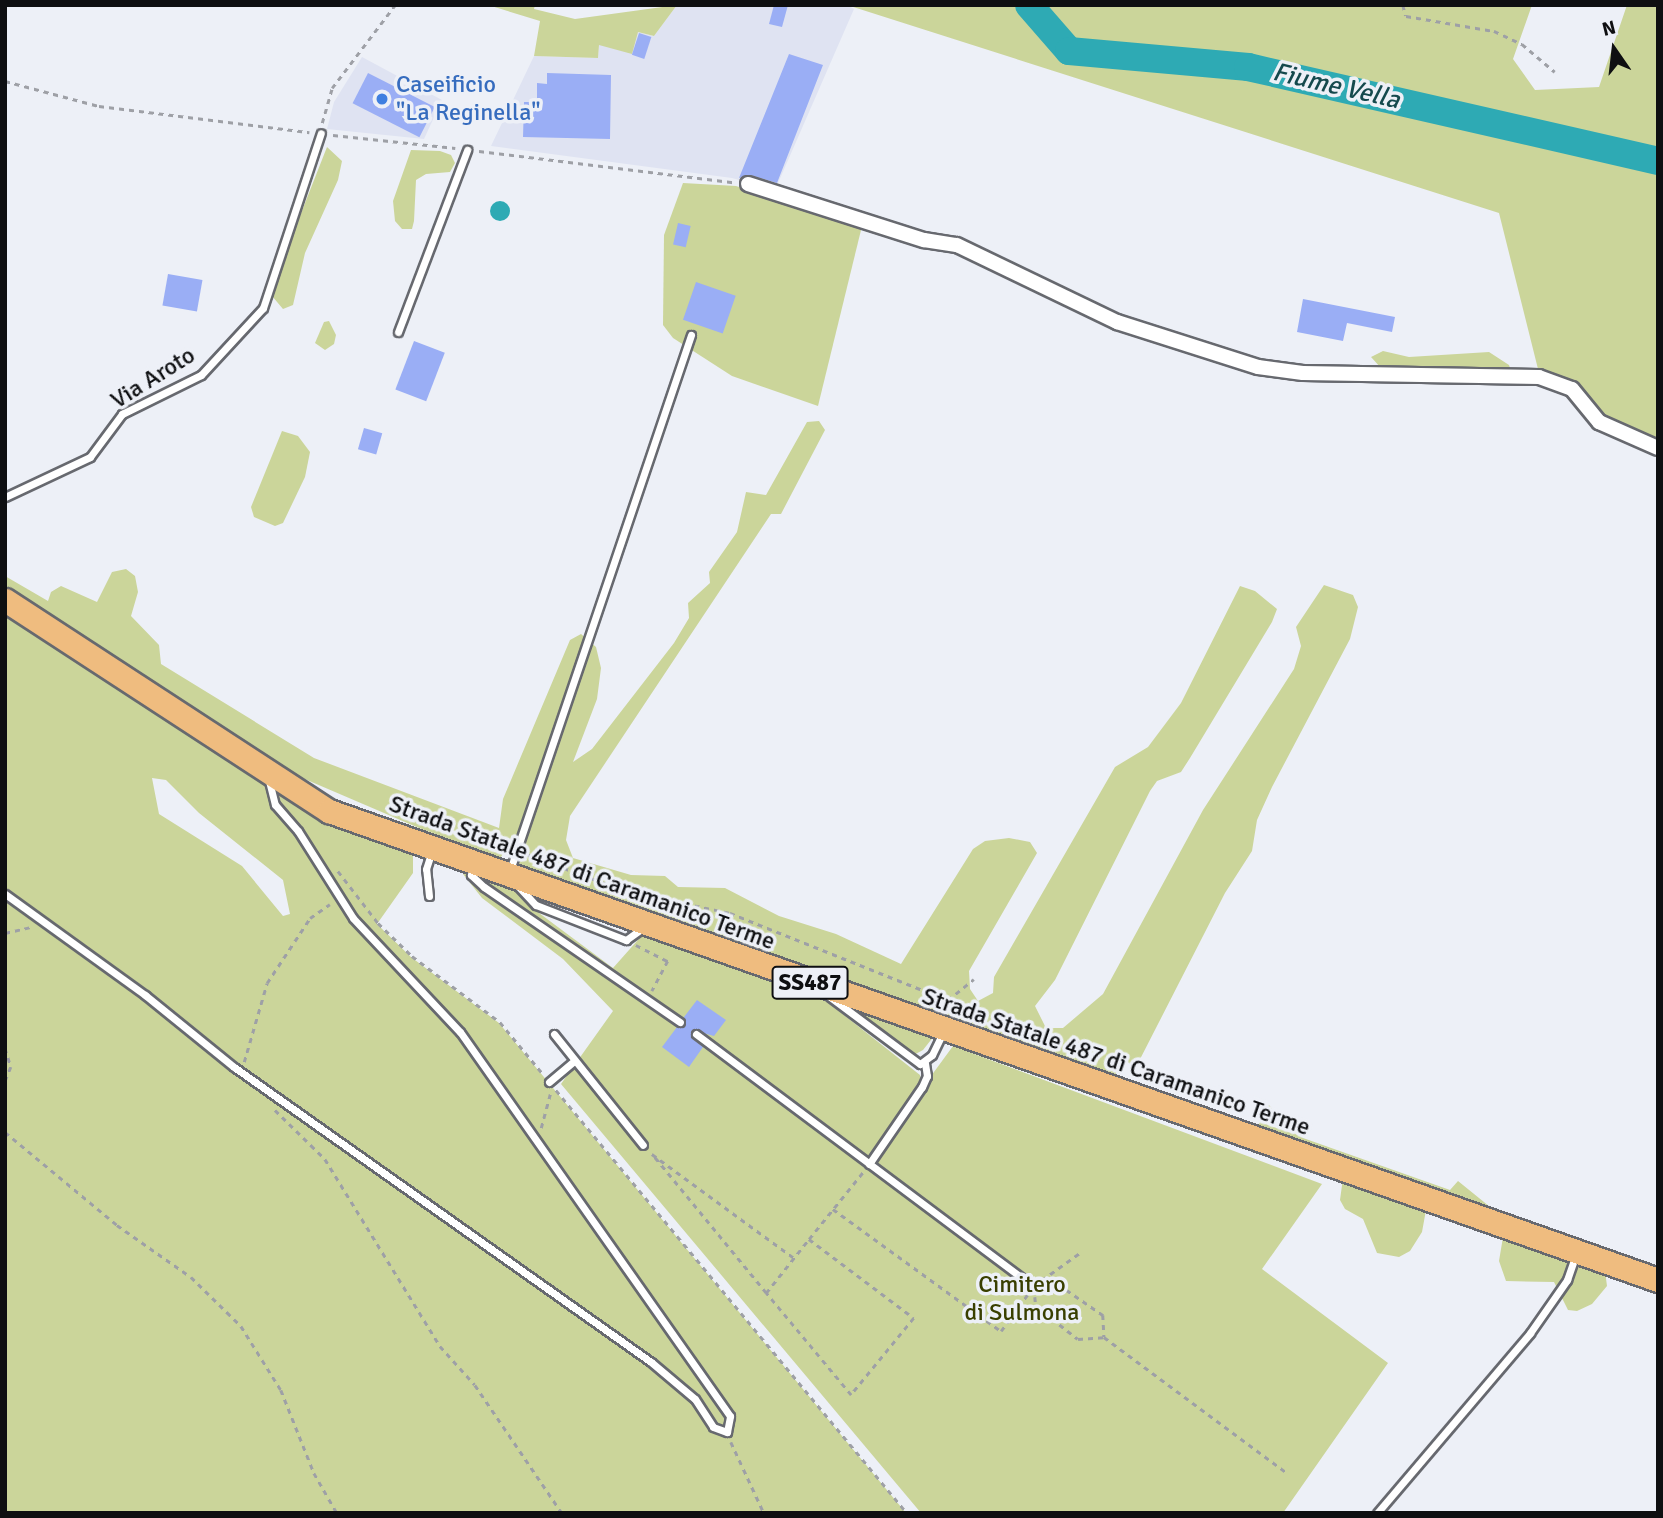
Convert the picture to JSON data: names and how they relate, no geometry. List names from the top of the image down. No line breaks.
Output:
{"streets":{"main road":["Strada Statale 487 di Caramanico Terme","SS487"],"lane":["Via Aroto"]},"water":["Fiume Vella"],"parks":["Cimitero di Sulmona"],"places":["Caseificio \"La Reginella\""],"north":"top"}
